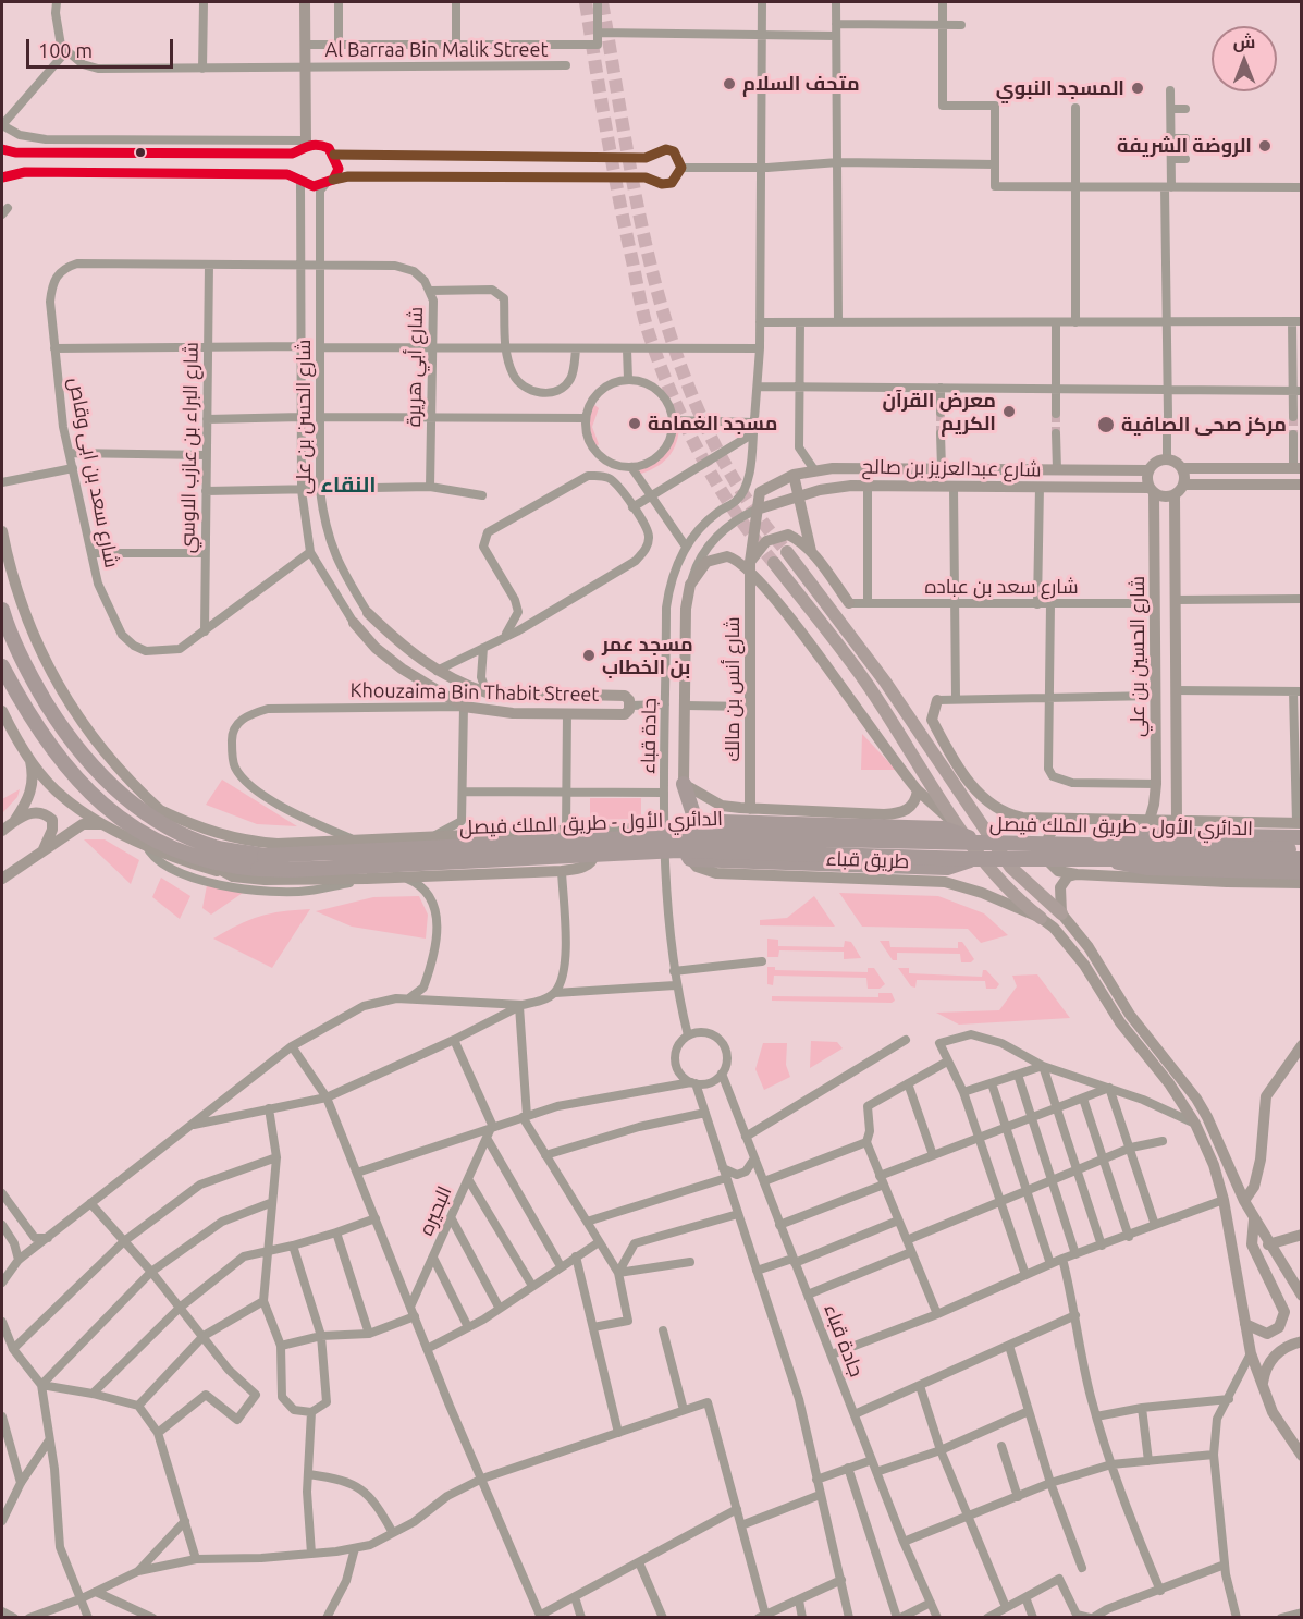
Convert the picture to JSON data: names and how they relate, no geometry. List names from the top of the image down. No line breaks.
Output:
{"streets":{"highway":["الدائري الأول - طريق الملك فيصل"],"main road":["شارع الحسن بن على","شارع عبدالعزيز بن صالح","شارع الحسين بن علي","شارع أنس بن مالك","Khouzaima Bin Thabit Street","طريق قباء"],"street":["Al Barraa Bin Malik Street","شارع أبي هريرة","شارع البراء بن عازب الاوسي","شارع سعد بن ابى وقاص","شارع سعد بن عباده","جادة قباء","البحيره"]},"crossings":[["شارع أبي هريرة","شارع الحسن بن على"],["شارع أبي هريرة","شارع سعد بن ابى وقاص"],["شارع الحسن بن على","شارع سعد بن ابى وقاص"],["شارع الحسن بن على","Khouzaima Bin Thabit Street"],["شارع البراء بن عازب الاوسي","شارع سعد بن ابى وقاص"],["شارع عبدالعزيز بن صالح","شارع الحسين بن علي"],["شارع عبدالعزيز بن صالح","شارع أنس بن مالك"],["شارع سعد بن عباده","شارع الحسين بن علي"]],"districts":["النقاء"],"places":["متحف السلام","المسجد النبوي","الروضة الشريفة","معرض القرآن الكريم","مسجد الغمامة","مركز صحى الصافية","مسجد عمر بن الخطاب"],"scale_bar":"100 m","north":"top"}
